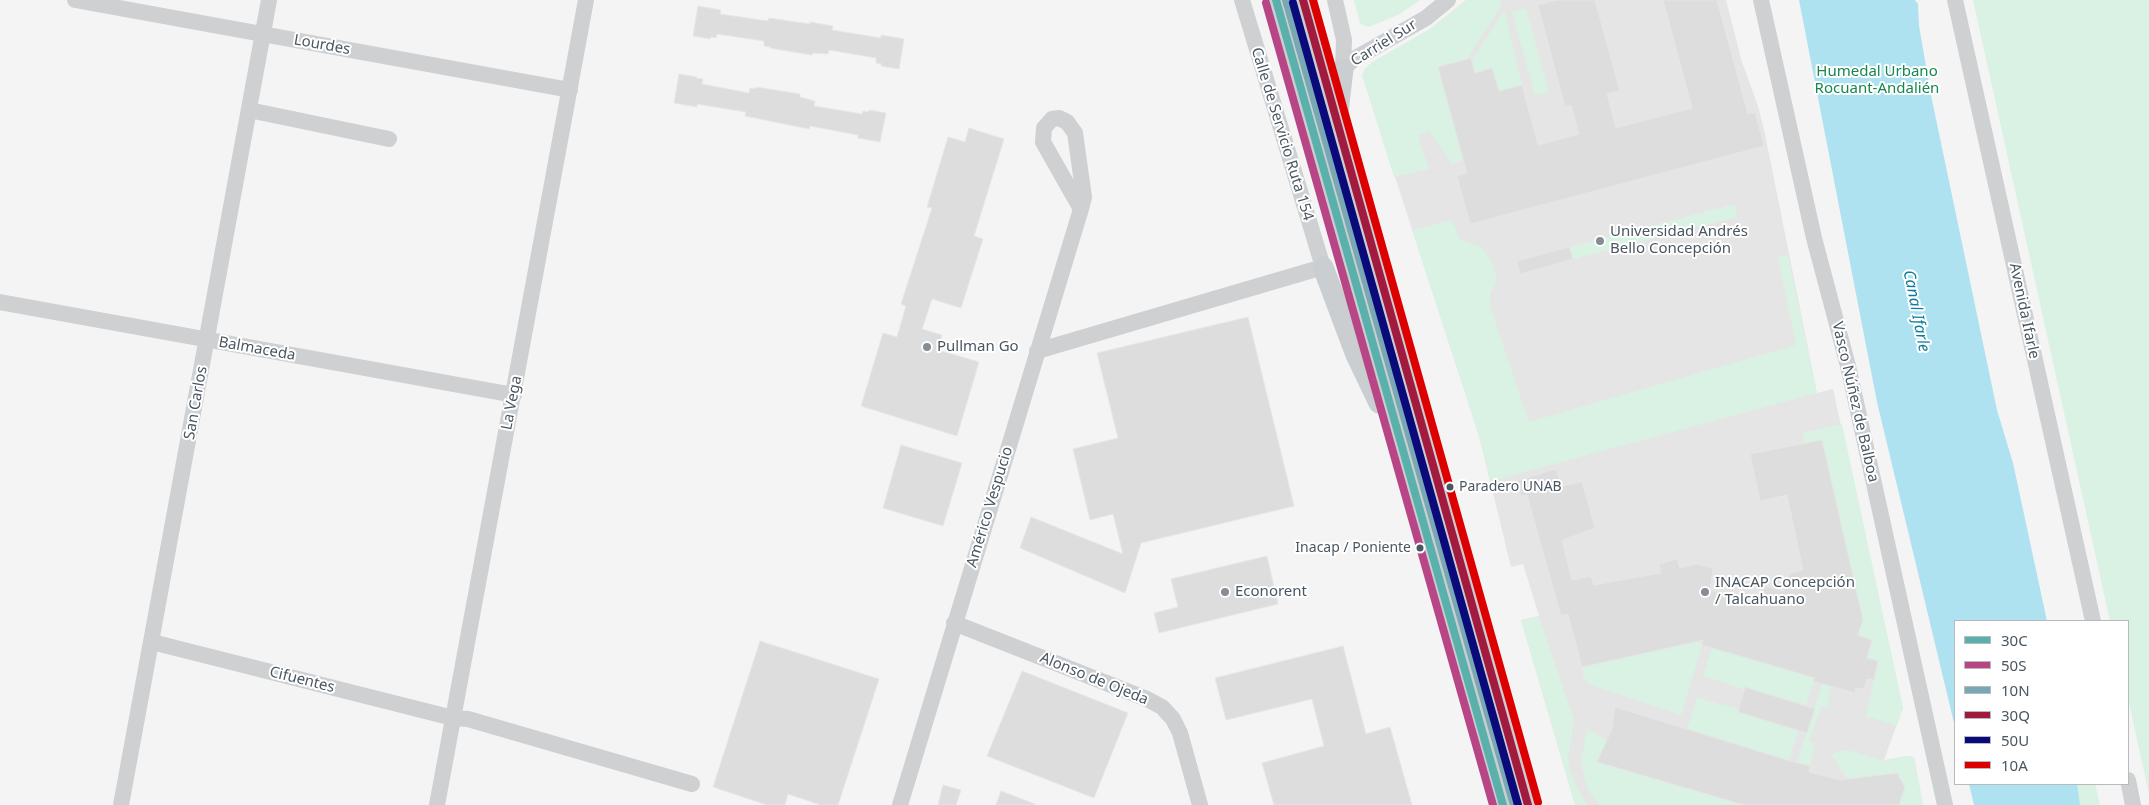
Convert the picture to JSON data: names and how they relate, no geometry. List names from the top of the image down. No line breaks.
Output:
{"streets":{"street":["Carriel Sur","Lourdes","Calle de Servicio Ruta 154","Avenida Ifarle","Balmaceda","Vasco Núñez de Balboa","San Carlos","La Vega","Américo Vespucio","Alonso de Ojeda","Cifuentes"]},"crossings":[["Lourdes","San Carlos"],["Lourdes","La Vega"],["Balmaceda","San Carlos"],["Balmaceda","La Vega"],["San Carlos","Cifuentes"],["La Vega","Cifuentes"],["Américo Vespucio","Alonso de Ojeda"]],"water":["Canal Ifarle"],"parks":["Humedal Urbano Rocuant-Andalién"],"places":["Universidad Andrés Bello Concepción","Pullman Go","Paradero UNAB","Inacap / Poniente","Econorent","INACAP Concepción / Talcahuano"],"lines":["transit line 30C","transit line 10N","transit line 30Q","transit line 10A","transit line 50S","transit line 50U"],"legend":["30C","50S","10N","30Q","50U","10A"]}
